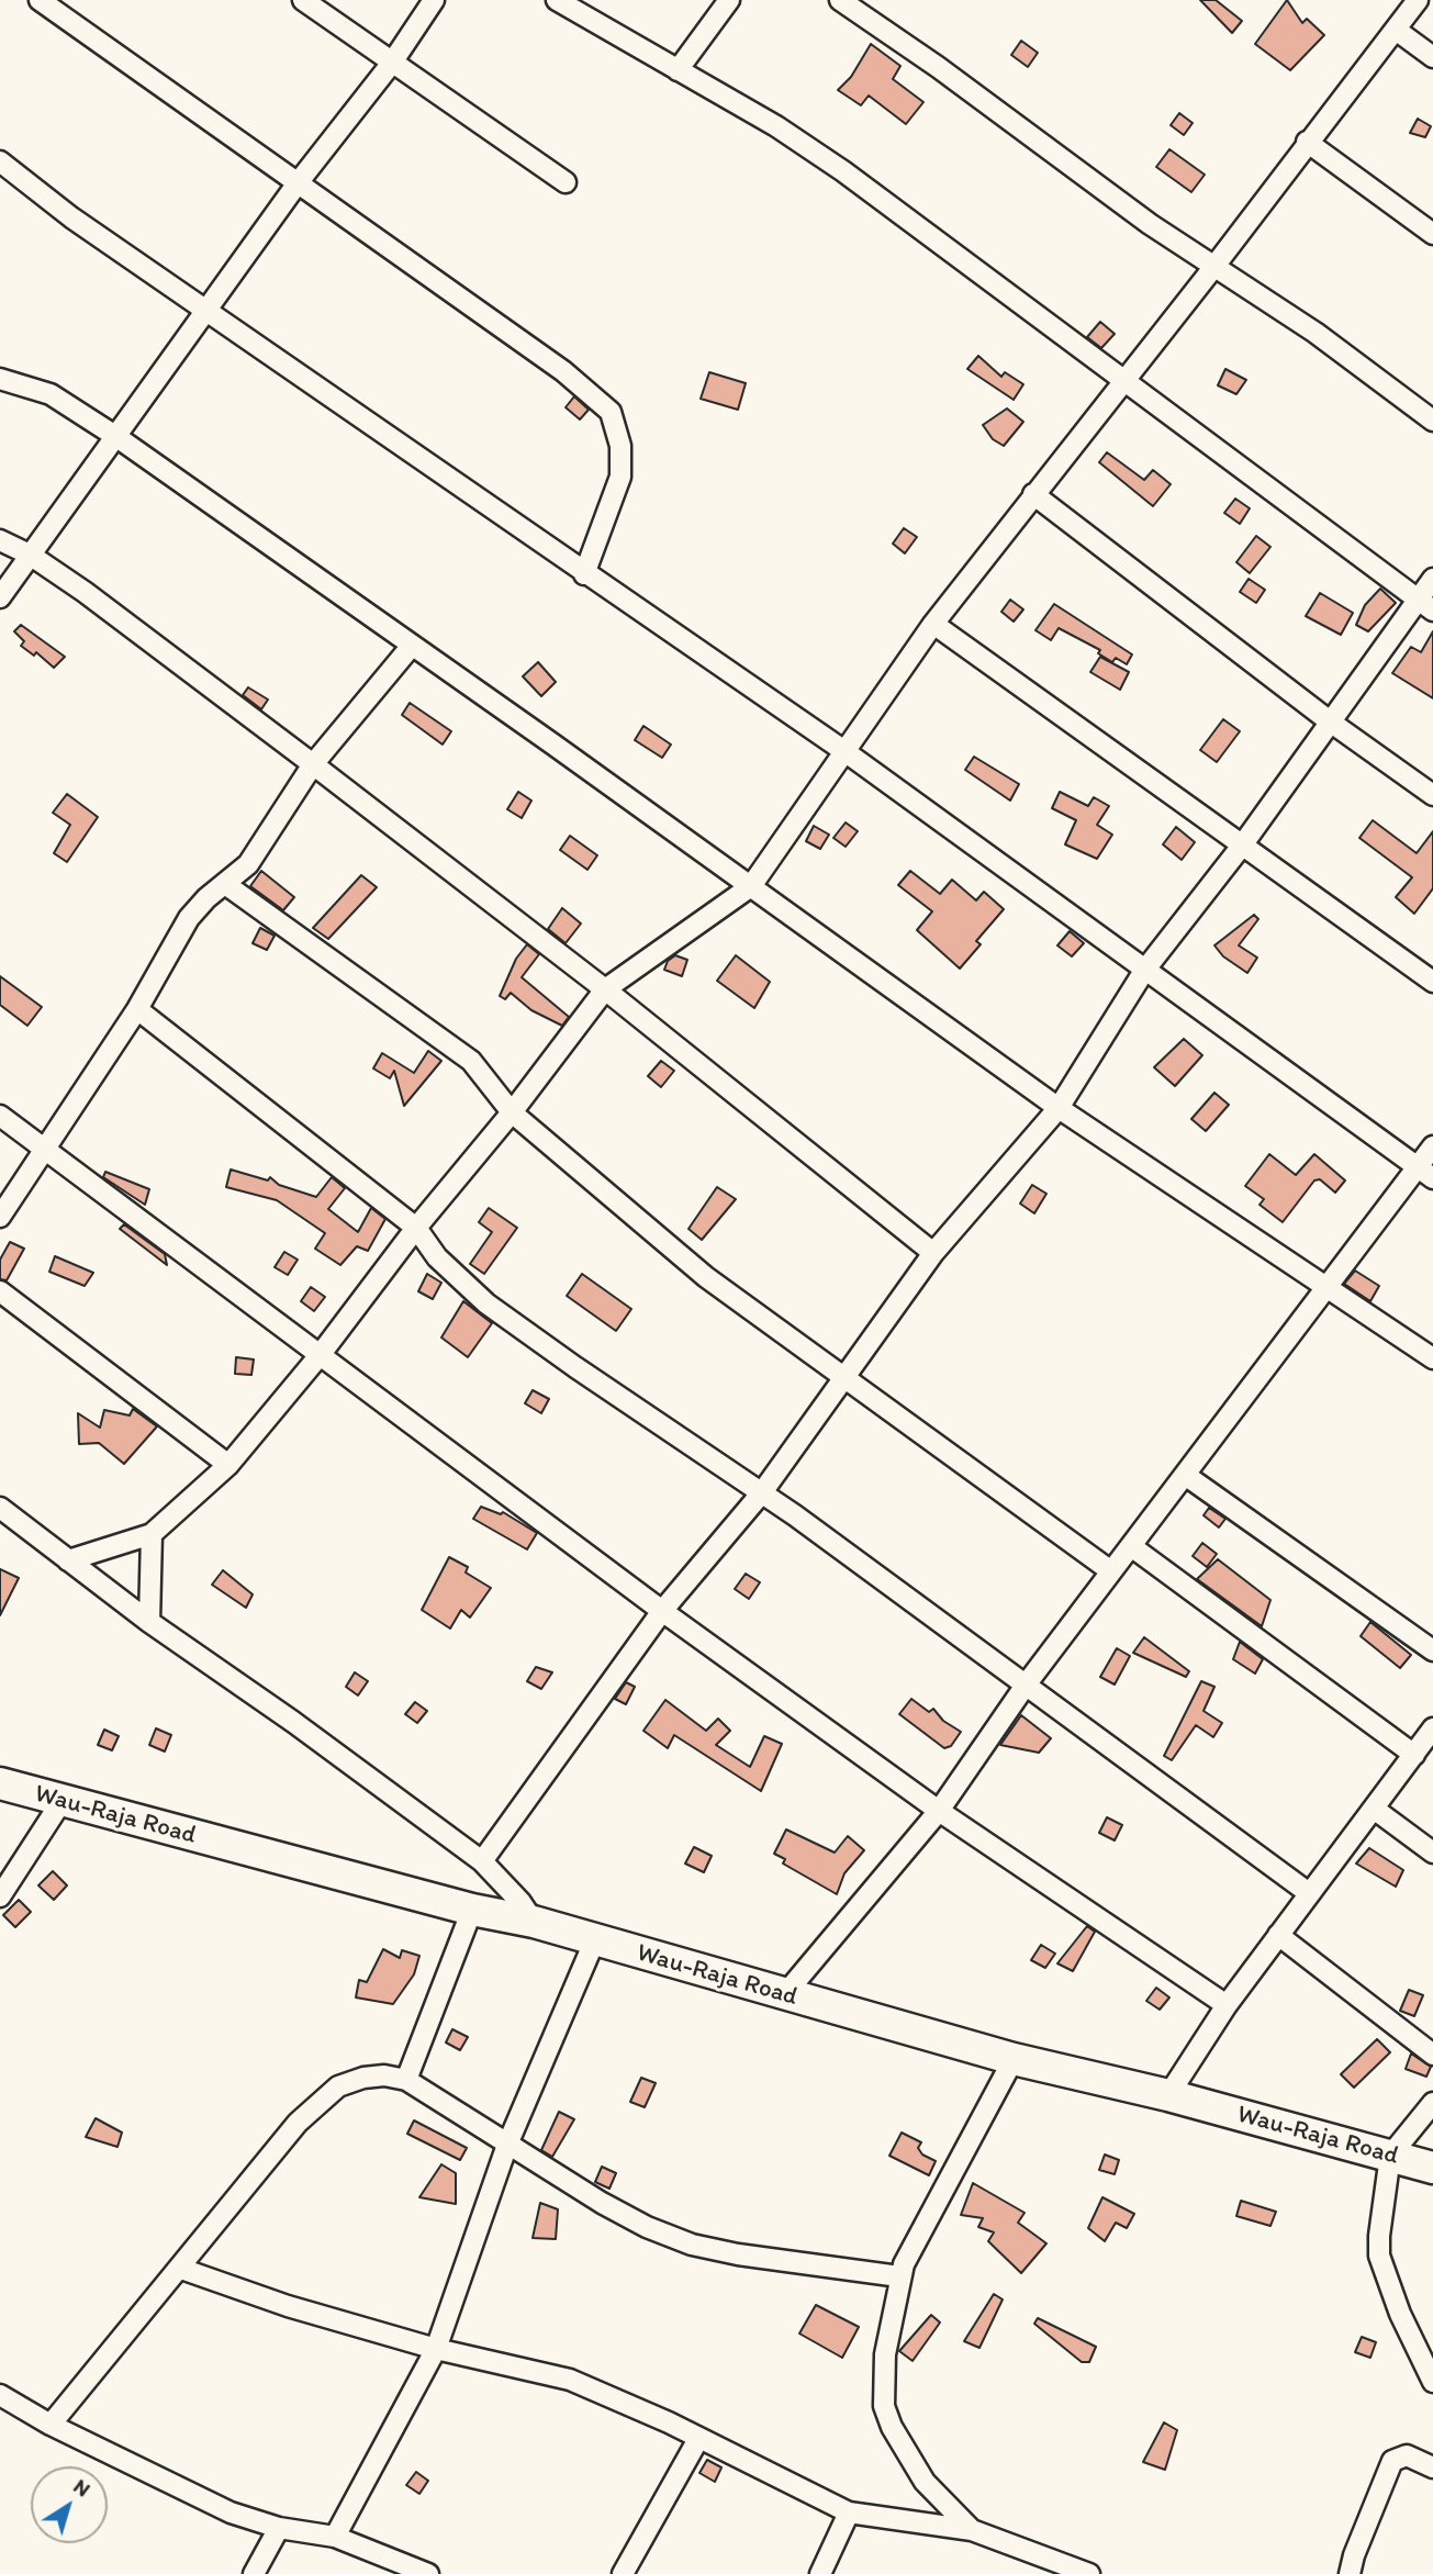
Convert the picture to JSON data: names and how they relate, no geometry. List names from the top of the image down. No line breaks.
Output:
{"streets":{"main road":["Wau-Raja Road"]},"north":"top right"}
